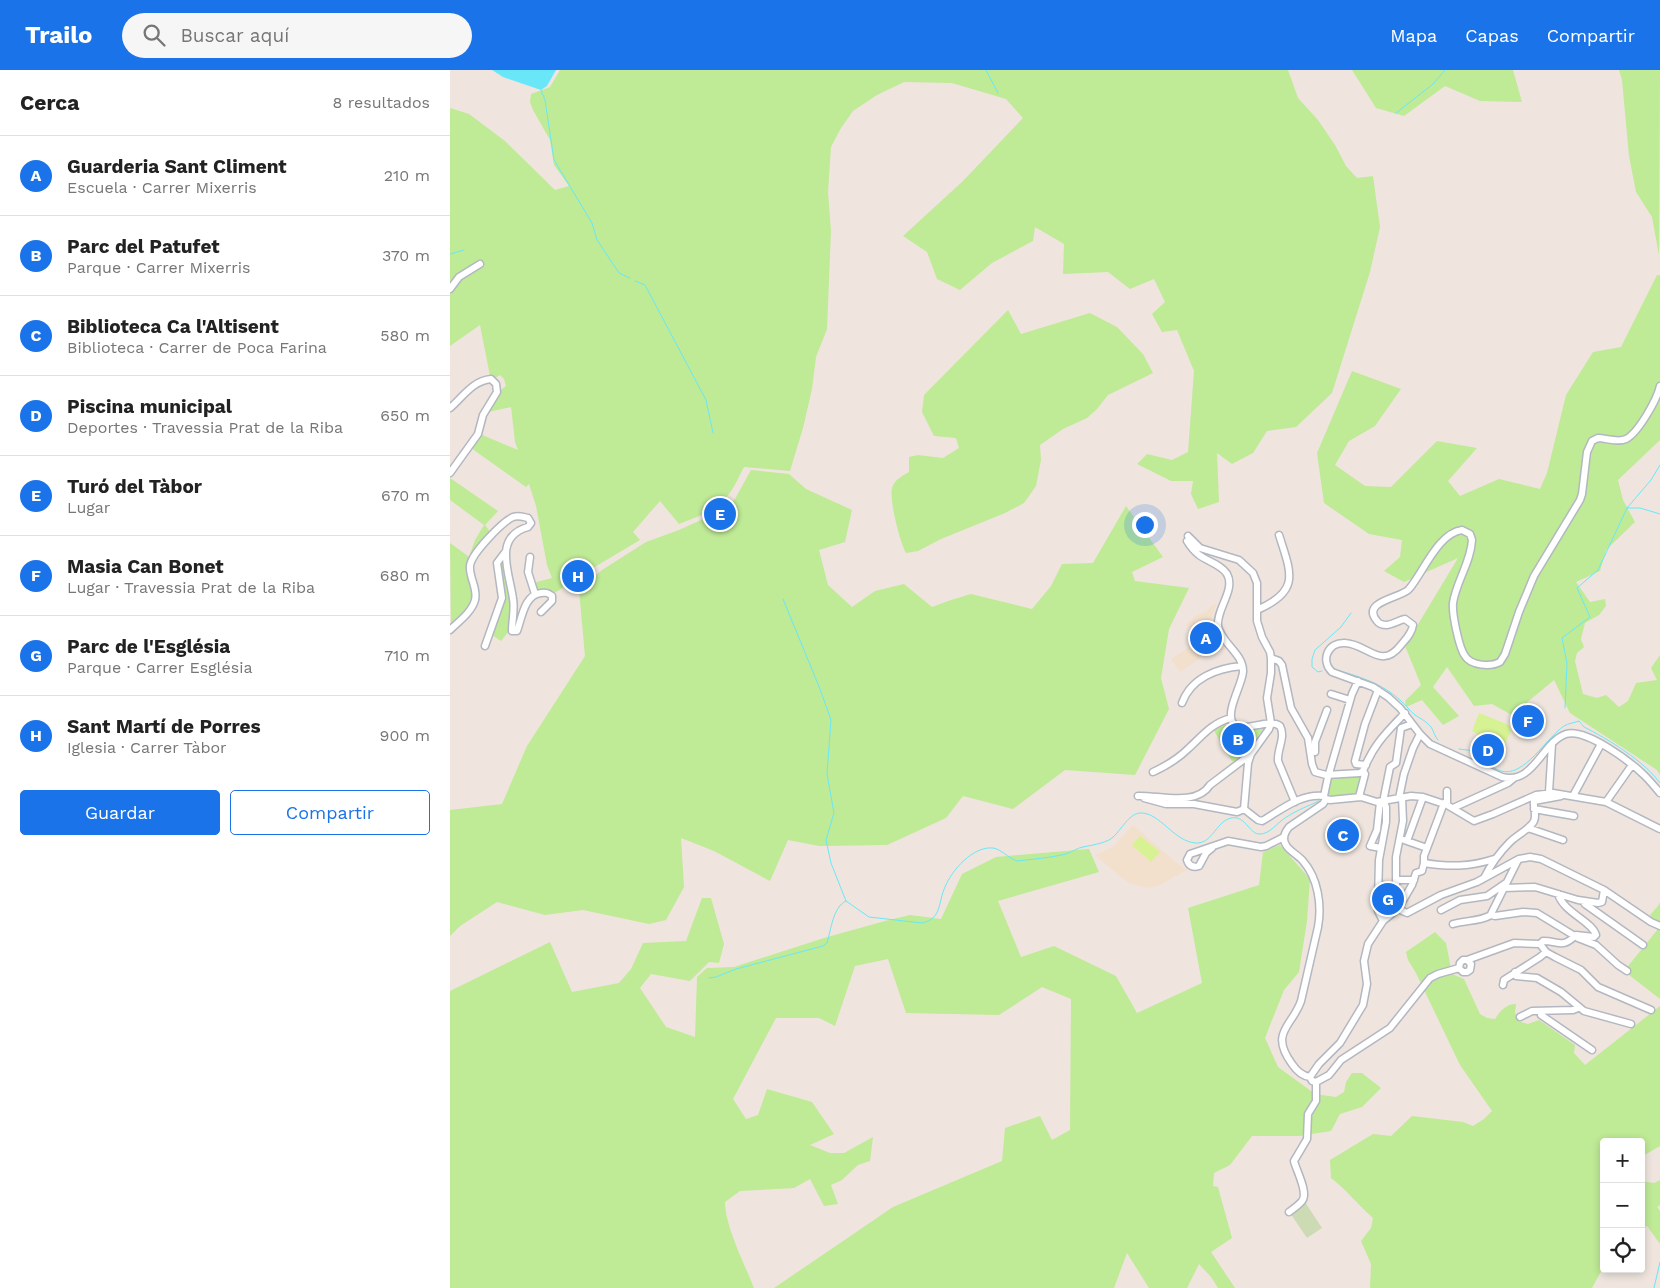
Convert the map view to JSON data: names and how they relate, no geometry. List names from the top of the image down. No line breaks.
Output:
{"page":{"header":"Trailo","search":"Buscar aquí","nav":["Mapa","Capas","Compartir"],"heading":["Cerca","8 resultados"],"list":[{"mark":"A","name":"Guarderia Sant Climent","note":"Escuela · Carrer Mixerris","value":"210 m"},{"mark":"B","name":"Parc del Patufet","note":"Parque · Carrer Mixerris","value":"370 m"},{"mark":"C","name":"Biblioteca Ca l'Altisent","note":"Biblioteca · Carrer de Poca Farina","value":"580 m"},{"mark":"D","name":"Piscina municipal","note":"Deportes · Travessia Prat de la Riba","value":"650 m"},{"mark":"E","name":"Turó del Tàbor","note":"Lugar","value":"670 m"},{"mark":"F","name":"Masia Can Bonet","note":"Lugar · Travessia Prat de la Riba","value":"680 m"},{"mark":"G","name":"Parc de l'Església","note":"Parque · Carrer Església","value":"710 m"},{"mark":"H","name":"Sant Martí de Porres","note":"Iglesia · Carrer Tàbor","value":"900 m"}],"pins":["E","H","A","F","B","D","C","G"],"buttons":["Guardar","Compartir"],"map_buttons":["+","−"]}}
